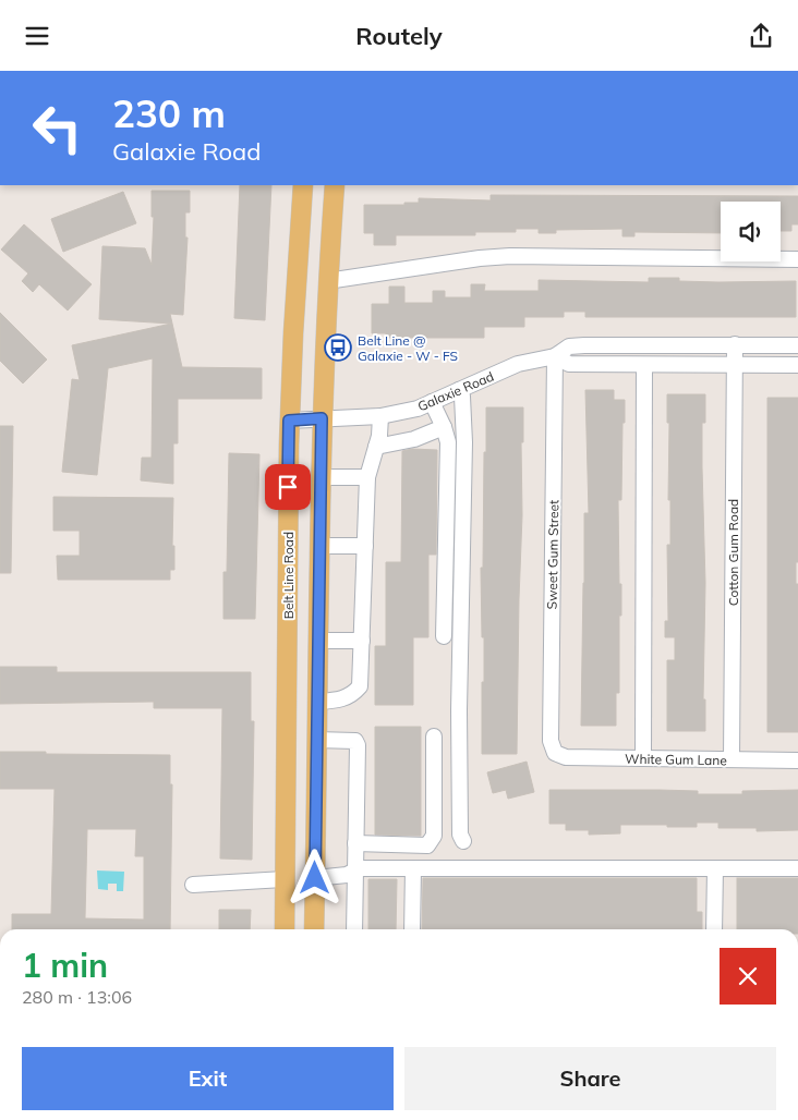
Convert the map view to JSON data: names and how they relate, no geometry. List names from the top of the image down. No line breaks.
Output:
{"streets":{"main road":["Belt Line Road"],"street":["Galaxie Road","Cotton Gum Road","Sweet Gum Street","White Gum Lane"]},"crossings":[["Galaxie Road","Cotton Gum Road"],["Galaxie Road","Sweet Gum Street"],["Galaxie Road","Belt Line Road"],["Cotton Gum Road","White Gum Lane"],["Sweet Gum Street","White Gum Lane"]],"places":{"bus stop":["Belt Line @ Galaxie - W - FS"]},"page":{"header":"Routely","turn":["230 m","Galaxie Road"],"heading":["1 min","280 m · 13:06"],"buttons":["Exit","Share"]}}
